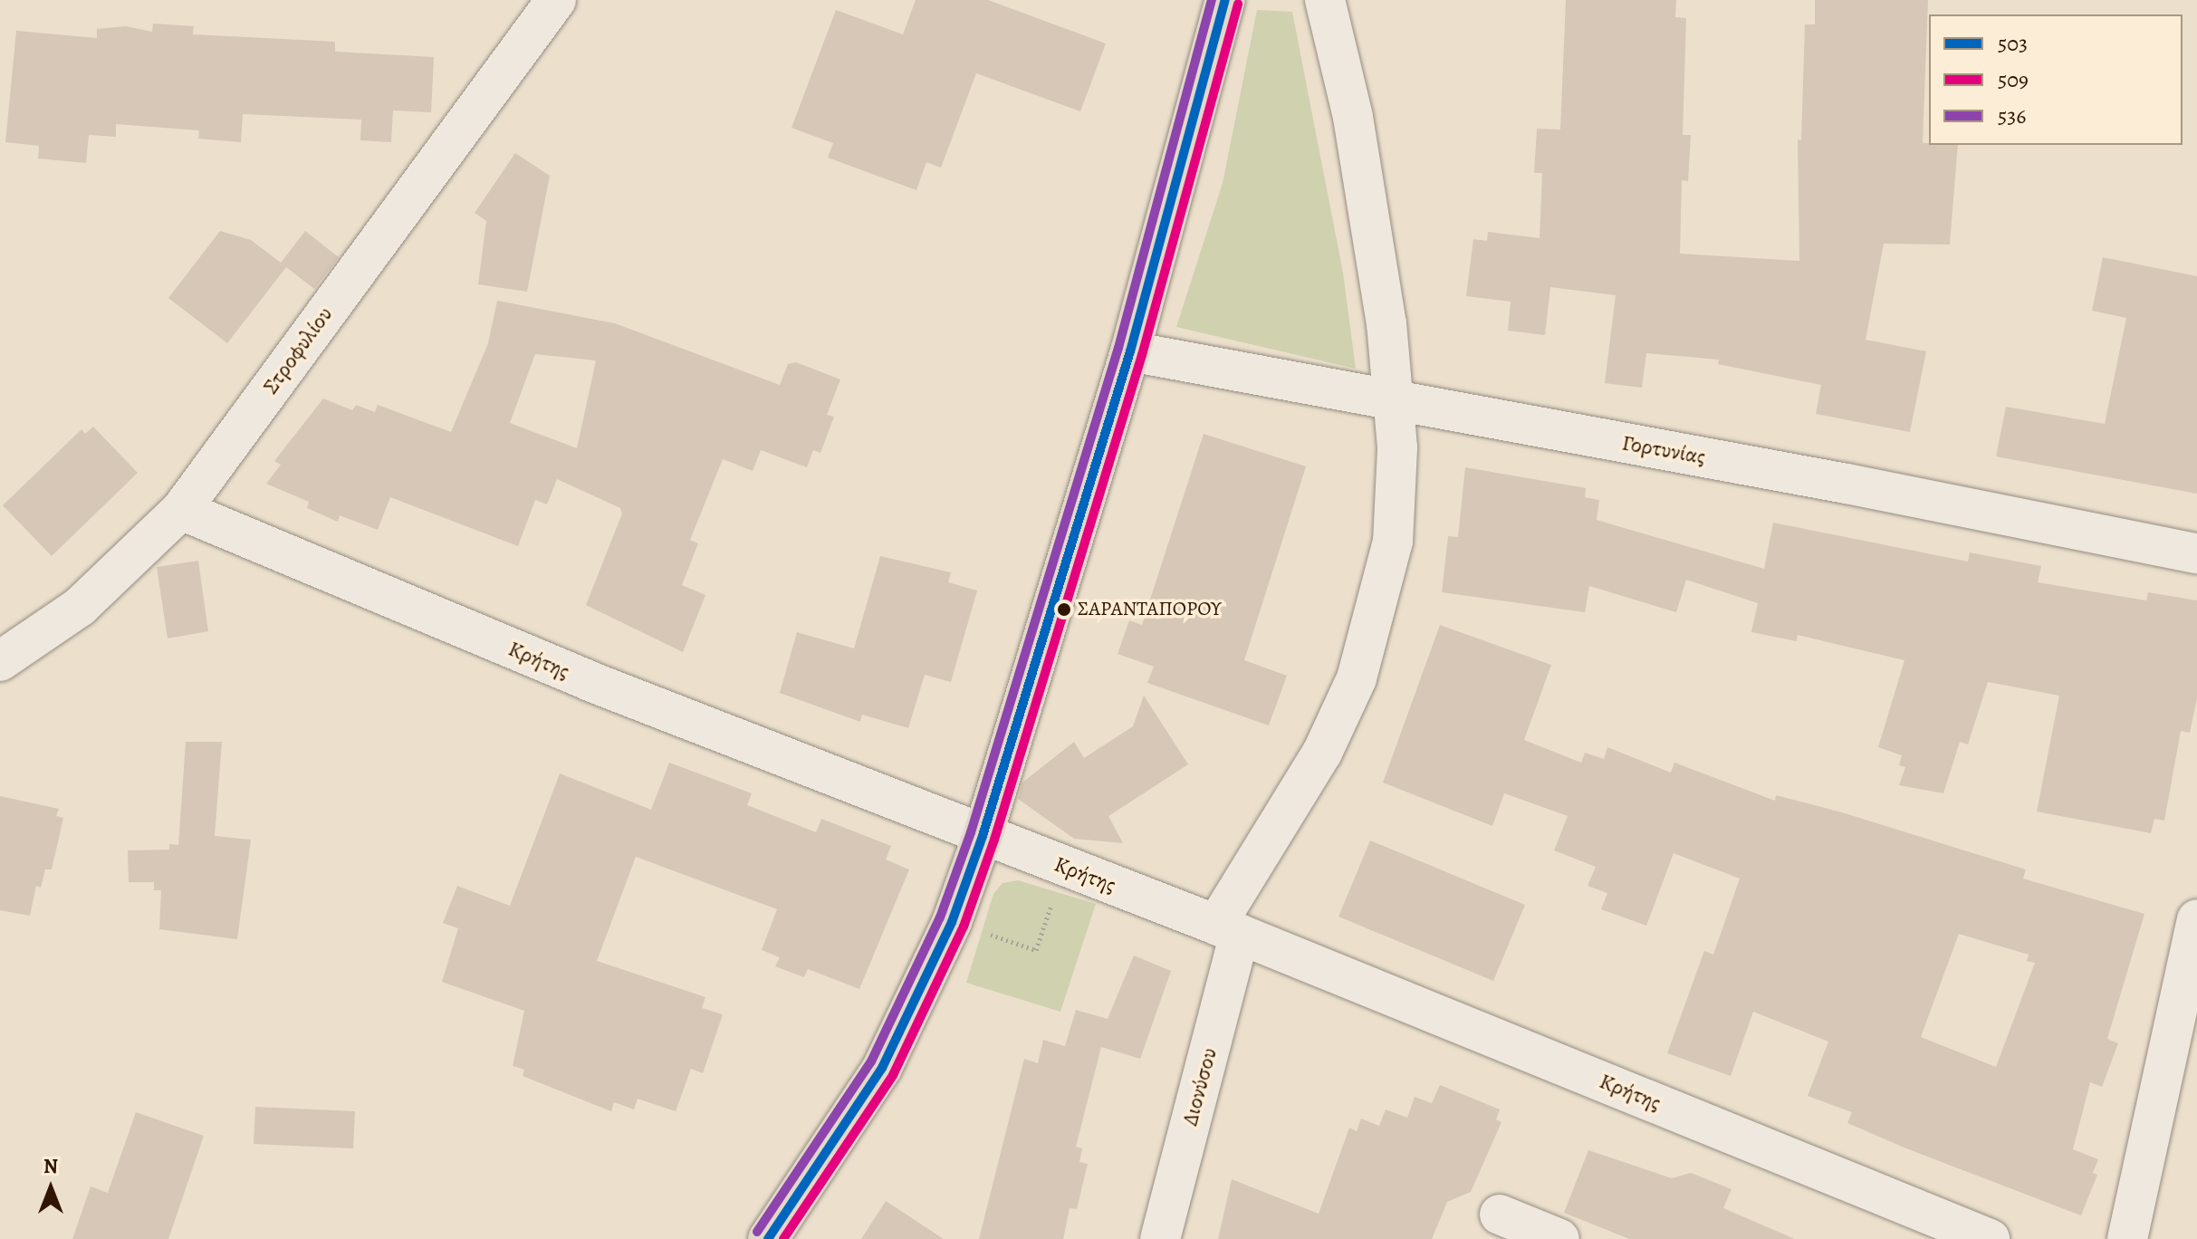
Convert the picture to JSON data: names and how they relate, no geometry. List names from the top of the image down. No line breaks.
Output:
{"streets":{"street":["Στροφυλίου","Γορτυνίας","Κρήτης","Διονύσου"]},"crossings":[["Στροφυλίου","Κρήτης"],["Γορτυνίας","Διονύσου"],["Κρήτης","Διονύσου"]],"places":["ΣΑΡΑΝΤΑΠΟΡΟΥ"],"lines":["transit line 503","transit line 536","transit line 509"],"legend":["503","509","536"],"north":"top"}
